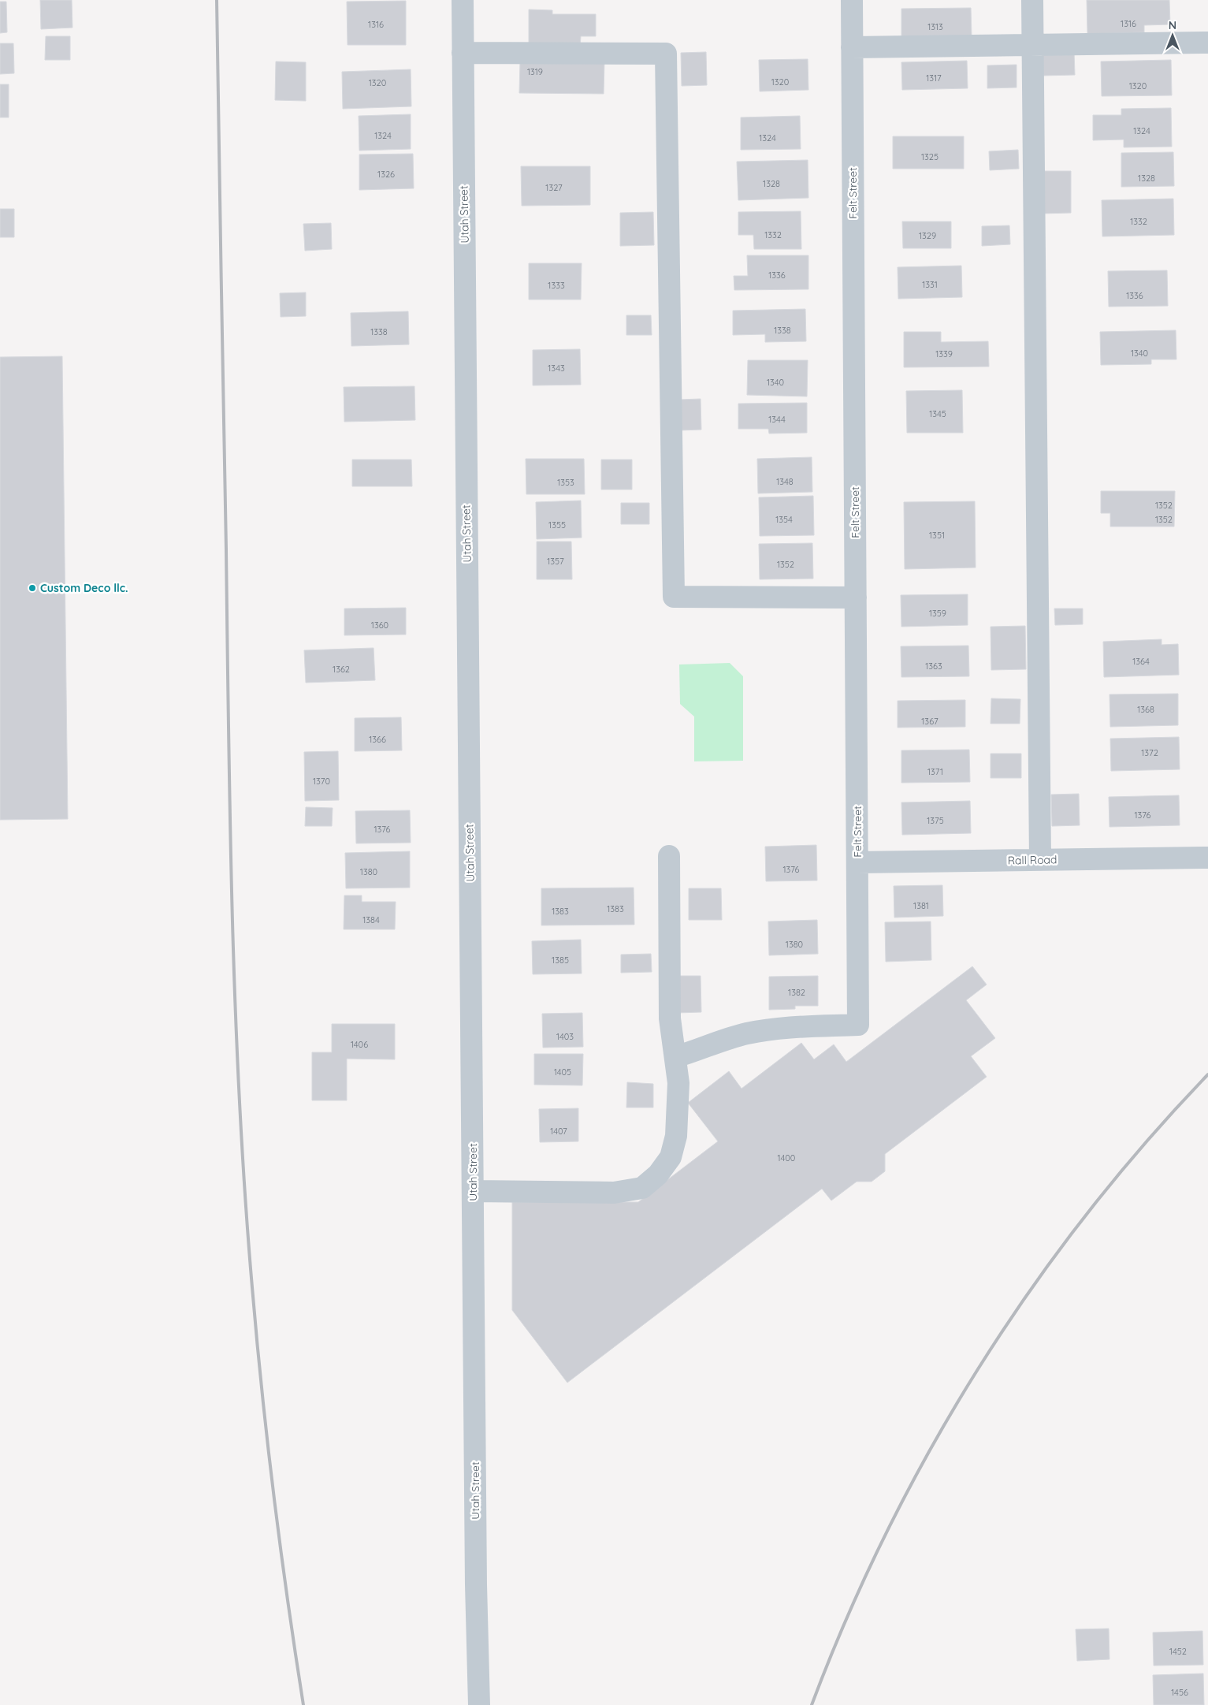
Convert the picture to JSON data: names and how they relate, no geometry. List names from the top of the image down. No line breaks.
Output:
{"streets":{"street":["Felt Street","Utah Street","Rall Road"]},"crossings":[["Felt Street","Rall Road"]],"places":["Custom Deco llc."],"house_numbers":["1316","1316","1313","1319","1317","1320","1320","1320","1324","1324","1324","1325","1326","1328","1328","1327","1332","1332","1329","1336","1331","1333","1336","1338","1338","1340","1339","1343","1340","1345","1344","1348","1353","1352","1354","1352","1355","1351","1357","1352","1359","1360","1364","1363","1362","1368","1367","1366","1372","1371","1370","1376","1375","1376","1376","1380","1381","1383","1383","1384","1380","1385","1382","1403","1406","1405","1407","1400","1452","1456"],"north":"top"}
